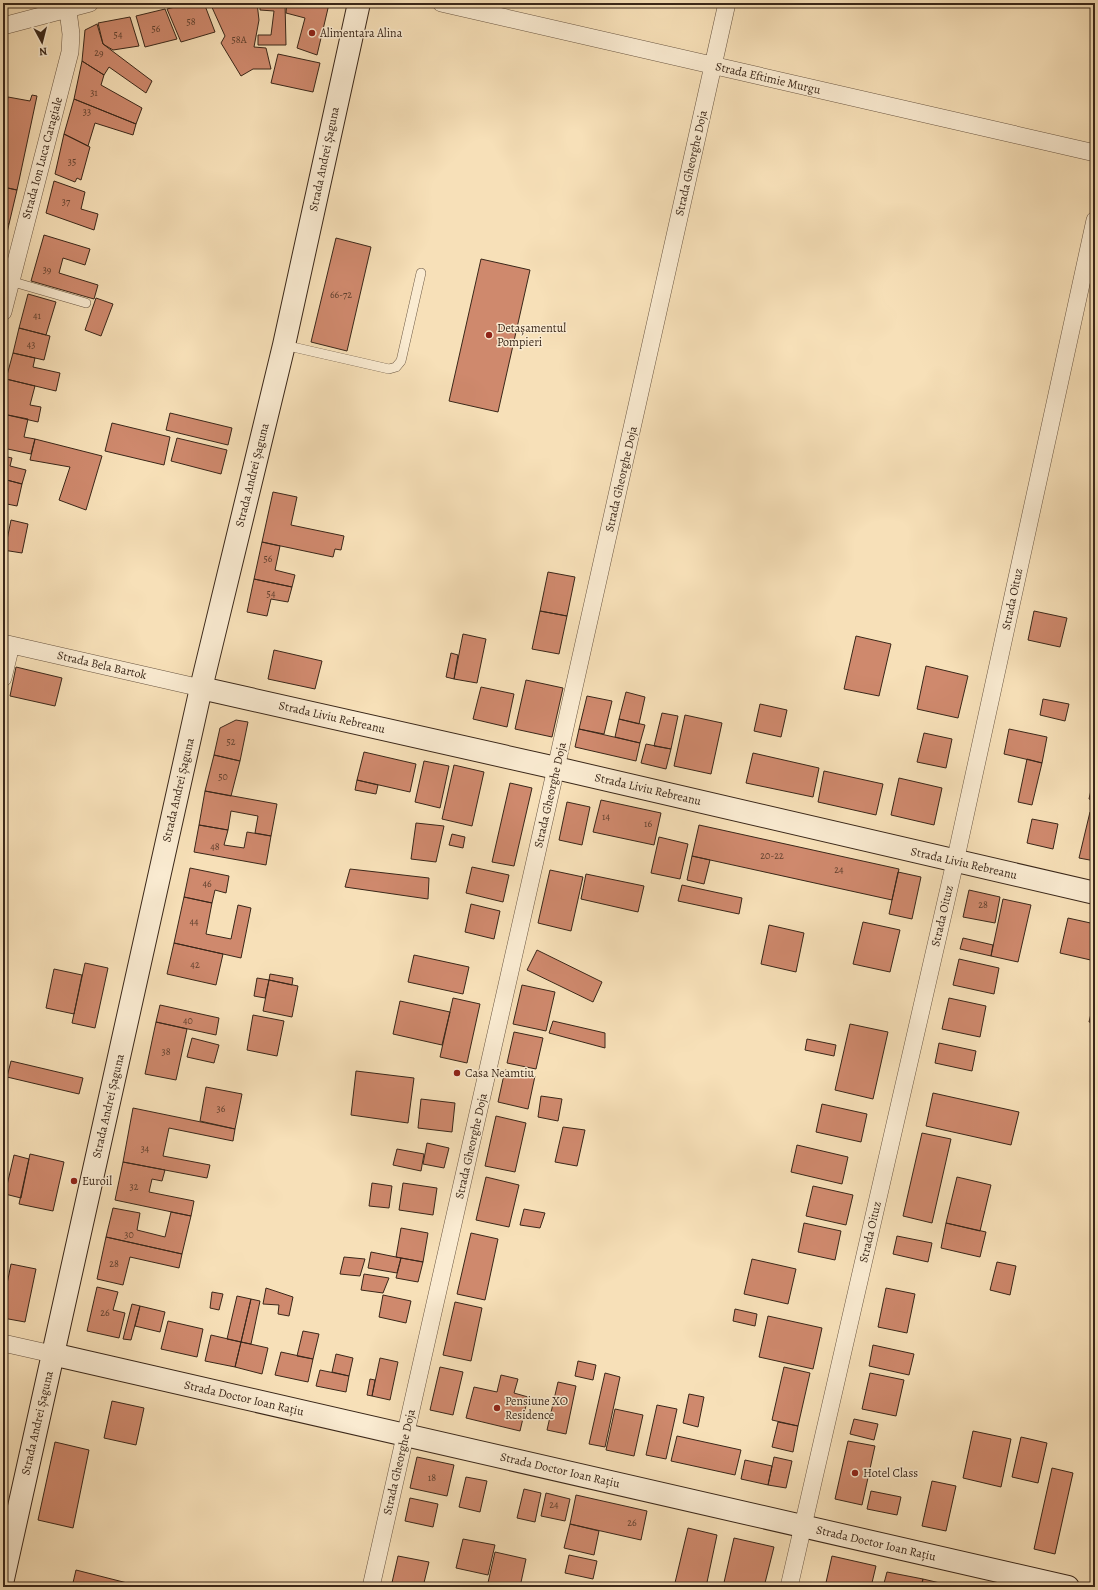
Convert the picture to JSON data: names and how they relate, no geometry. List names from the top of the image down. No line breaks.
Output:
{"streets":{"street":["Strada Eftimie Murgu","Strada Ion Luca Caragiale","Strada Andrei Șaguna","Strada Gheorghe Doja","Strada Oituz","Strada Bela Bartok","Strada Liviu Rebreanu","Strada Doctor Ioan Rațiu"]},"crossings":[["Strada Eftimie Murgu","Strada Gheorghe Doja"],["Strada Andrei Șaguna","Strada Bela Bartok"],["Strada Andrei Șaguna","Strada Liviu Rebreanu"],["Strada Andrei Șaguna","Strada Doctor Ioan Rațiu"],["Strada Gheorghe Doja","Strada Liviu Rebreanu"],["Strada Gheorghe Doja","Strada Doctor Ioan Rațiu"],["Strada Oituz","Strada Liviu Rebreanu"],["Strada Oituz","Strada Doctor Ioan Rațiu"],["Strada Bela Bartok","Strada Liviu Rebreanu"]],"places":["Alimentara Alina","Detașamentul Pompieri","Casa Neamtiu","Euroil","Pensiune XO Residence","Hotel Class"],"house_numbers":["58","56","54","58A","29","31","33","35","37","39","66-72","41","43","56","54","52","50","14","16","48","20-22","24","46","28","44","42","40","38","36","34","32","30","28","26","18","24","26"],"north":"bottom"}
